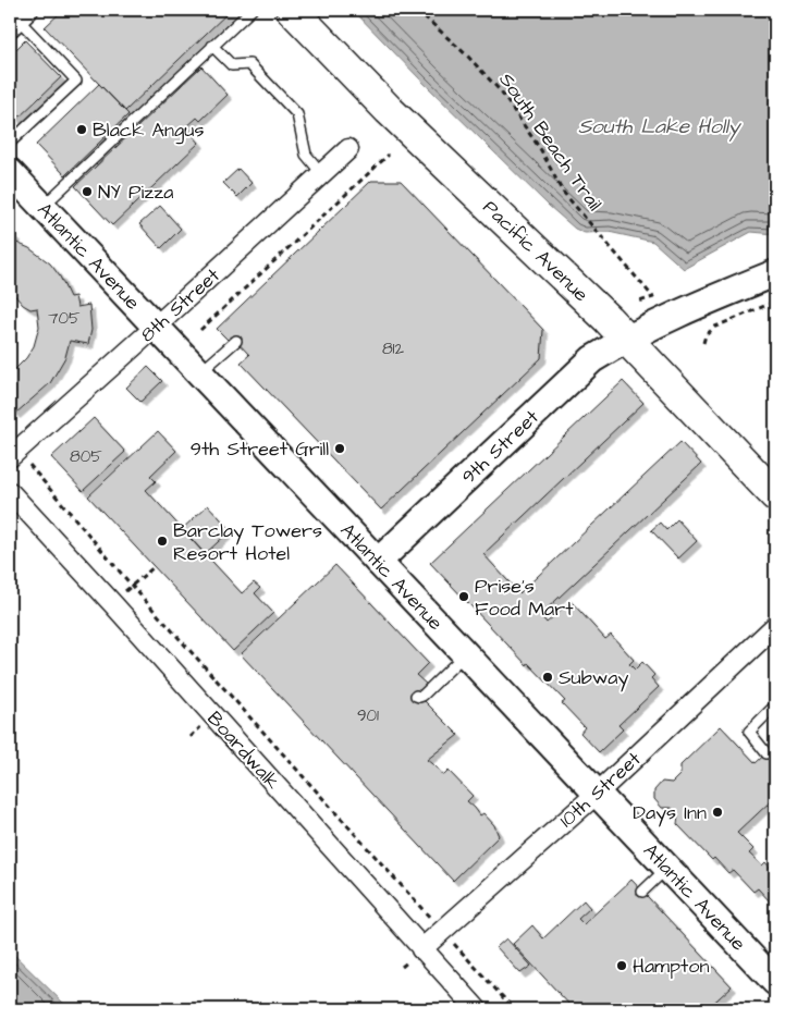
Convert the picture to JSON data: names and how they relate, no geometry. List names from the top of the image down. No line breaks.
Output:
{"streets":{"highway":["Pacific Avenue"],"main road":["Atlantic Avenue","9th Street"],"street":["8th Street","Boardwalk","10th Street"],"path":["South Beach Trail"]},"crossings":[["Pacific Avenue","9th Street"],["Atlantic Avenue","8th Street"],["Atlantic Avenue","9th Street"],["Atlantic Avenue","10th Street"],["Boardwalk","10th Street"]],"water":["South Lake Holly"],"places":["Black Angus","NY Pizza","9th Street Grill","Barclay Towers Resort Hotel","Prise's Food Mart","Subway","Days Inn","Hampton"],"house_numbers":["705","812","805","901"]}
